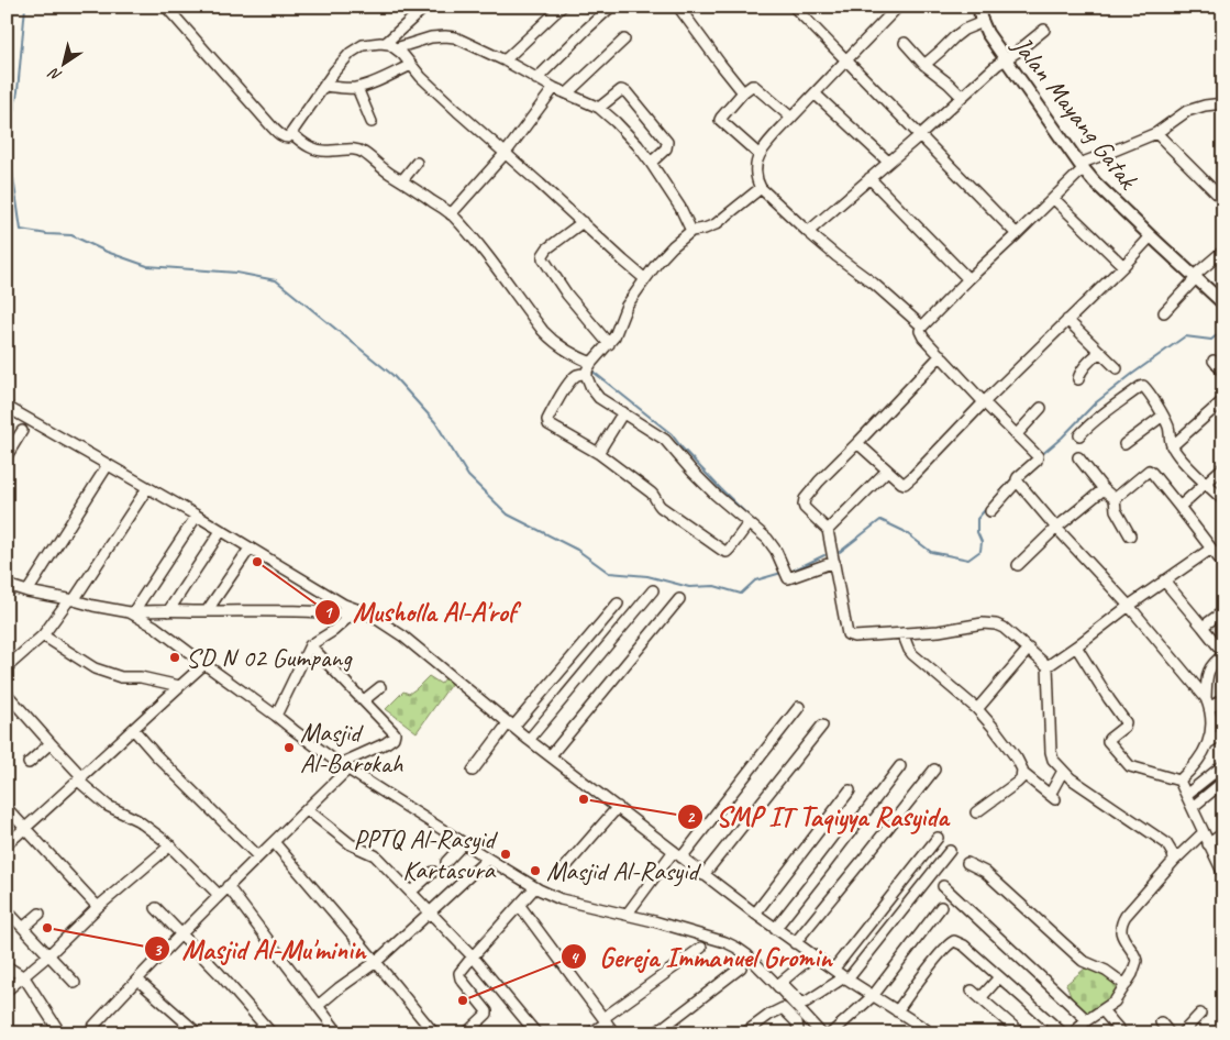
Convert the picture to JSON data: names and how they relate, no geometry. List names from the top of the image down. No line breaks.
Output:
{"streets":{"street":["Jalan Mayang Gatak"]},"places":["Musholla Al-A'rof","SD N 02 Gumpang","Masjid Al-Barokah","SMP IT Taqiyya Rasyida","PPTQ Al-Rasyid Kartasura","Masjid Al-Rasyid","Masjid Al-Mu'minin","Gereja Immanuel Gromin"],"north":"bottom left"}
